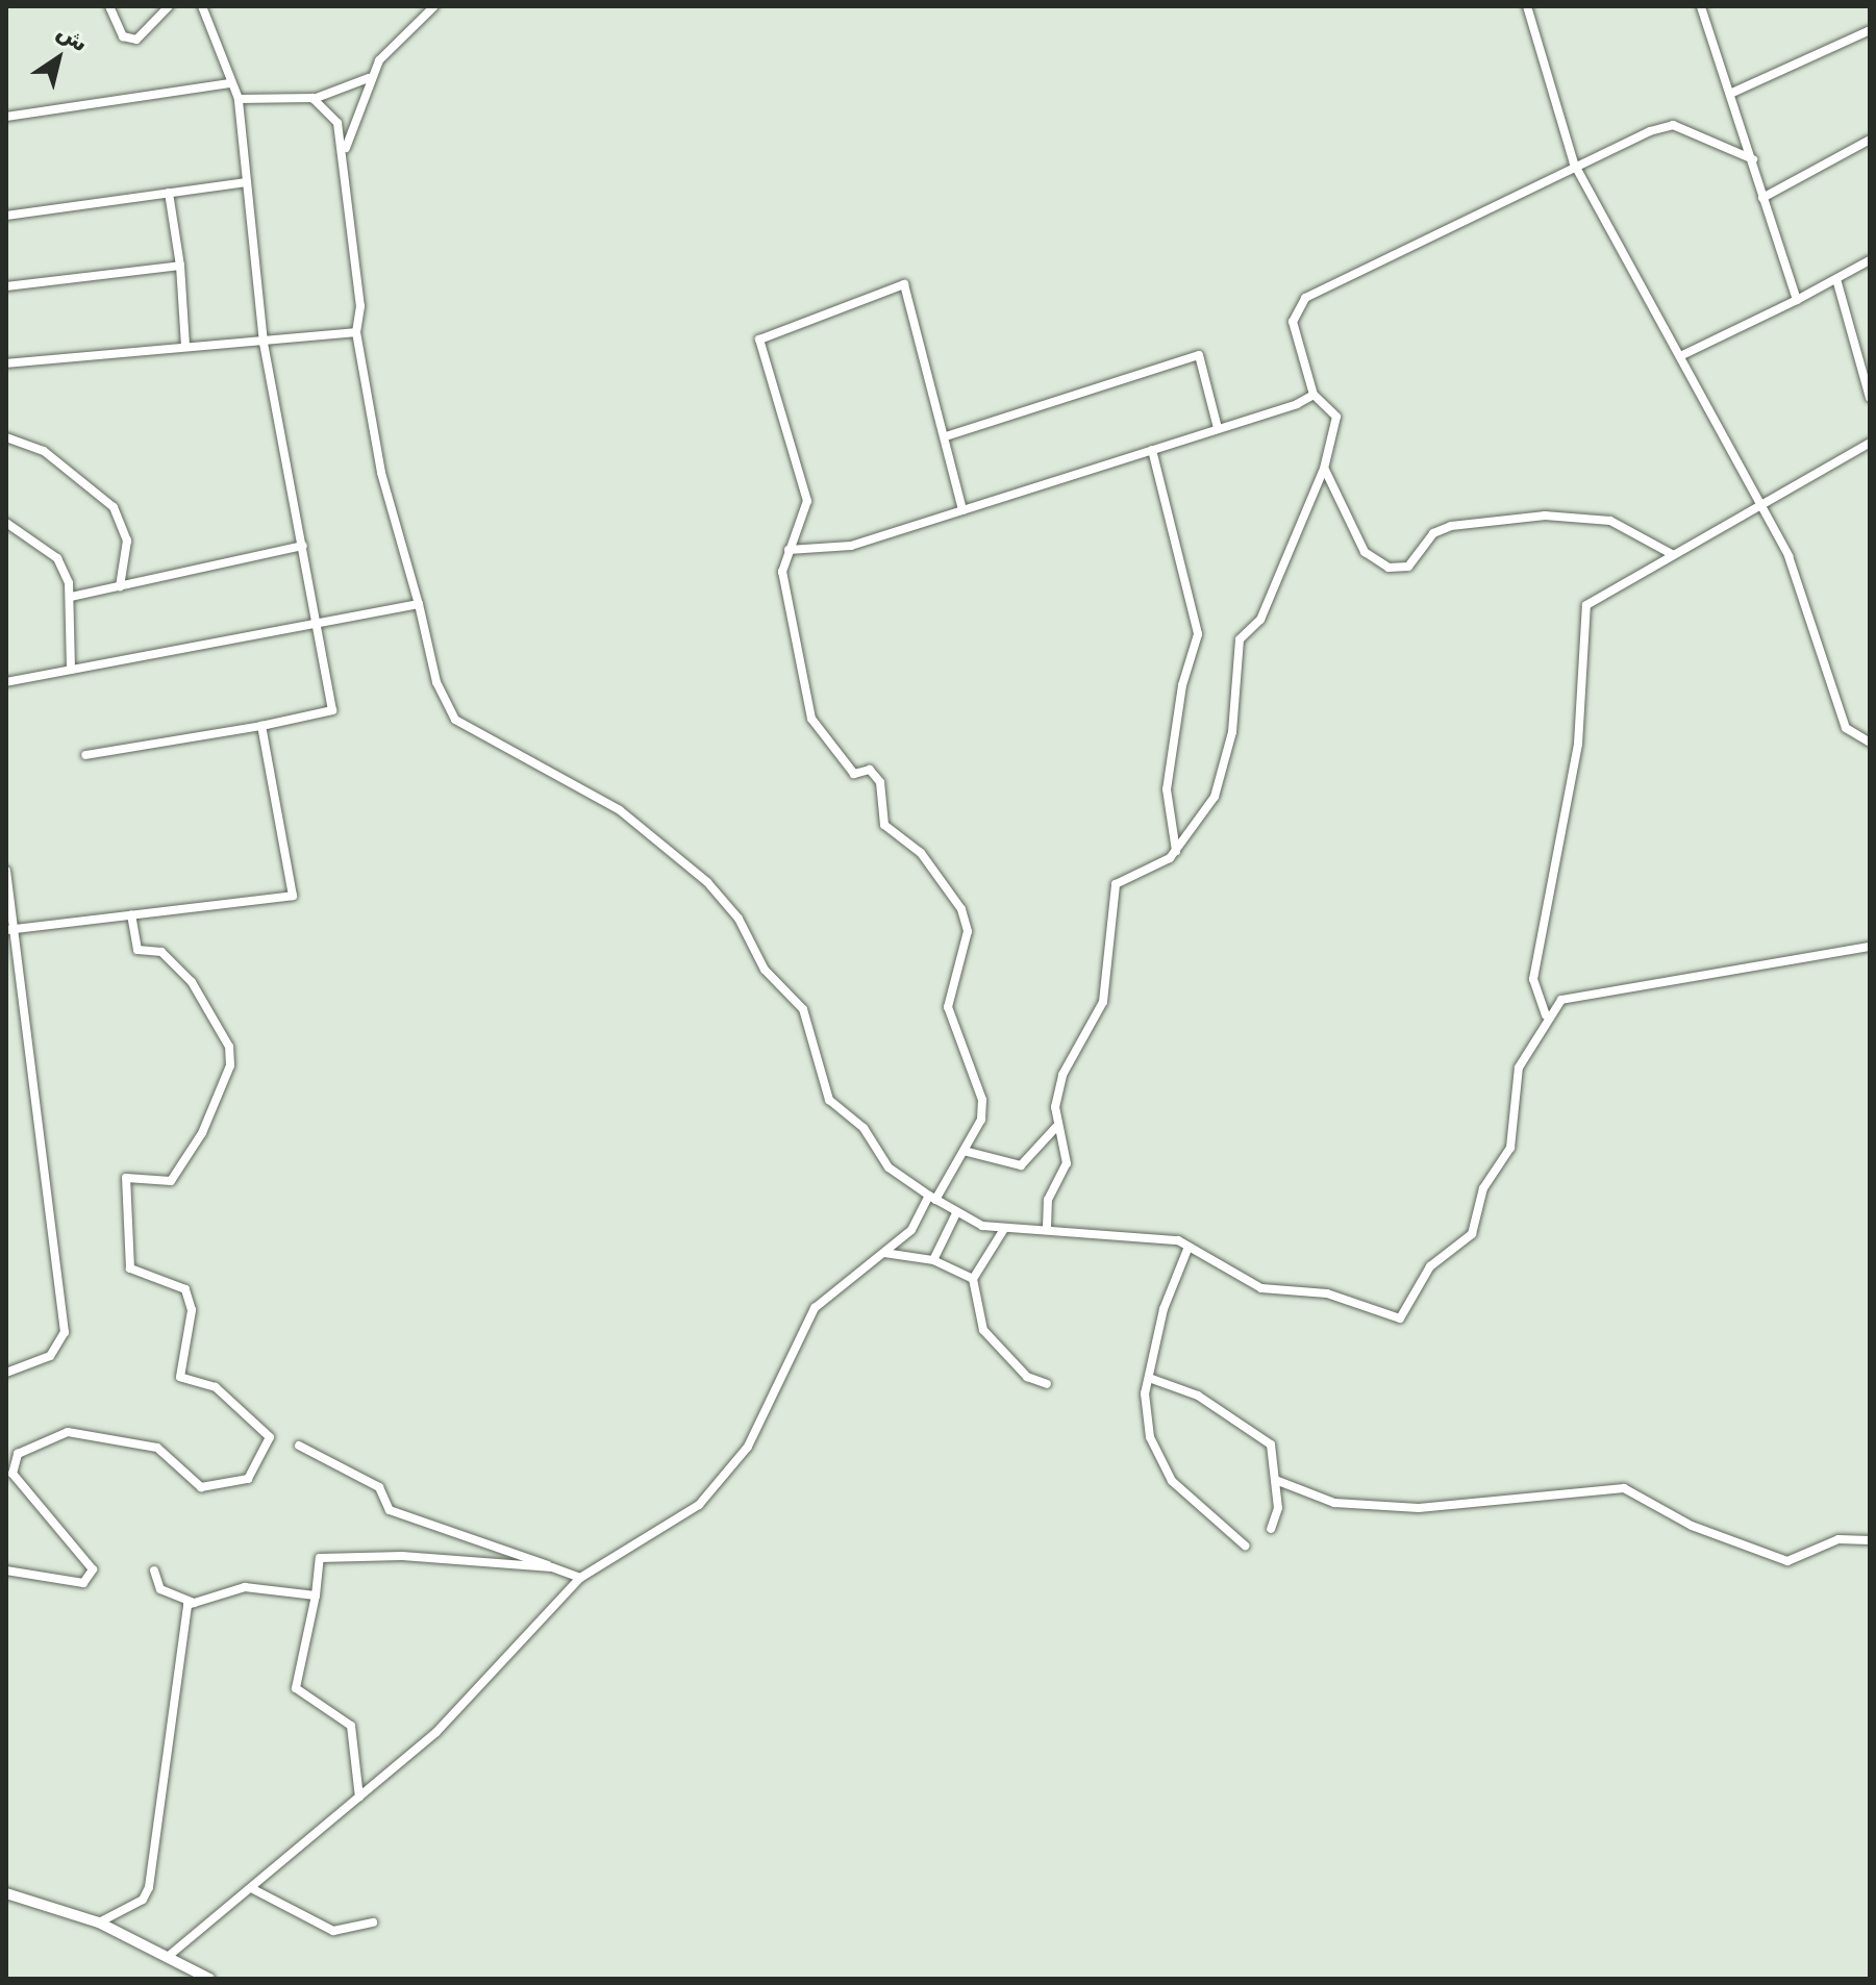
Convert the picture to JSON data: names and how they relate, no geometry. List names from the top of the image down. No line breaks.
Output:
{"north":"top right"}
